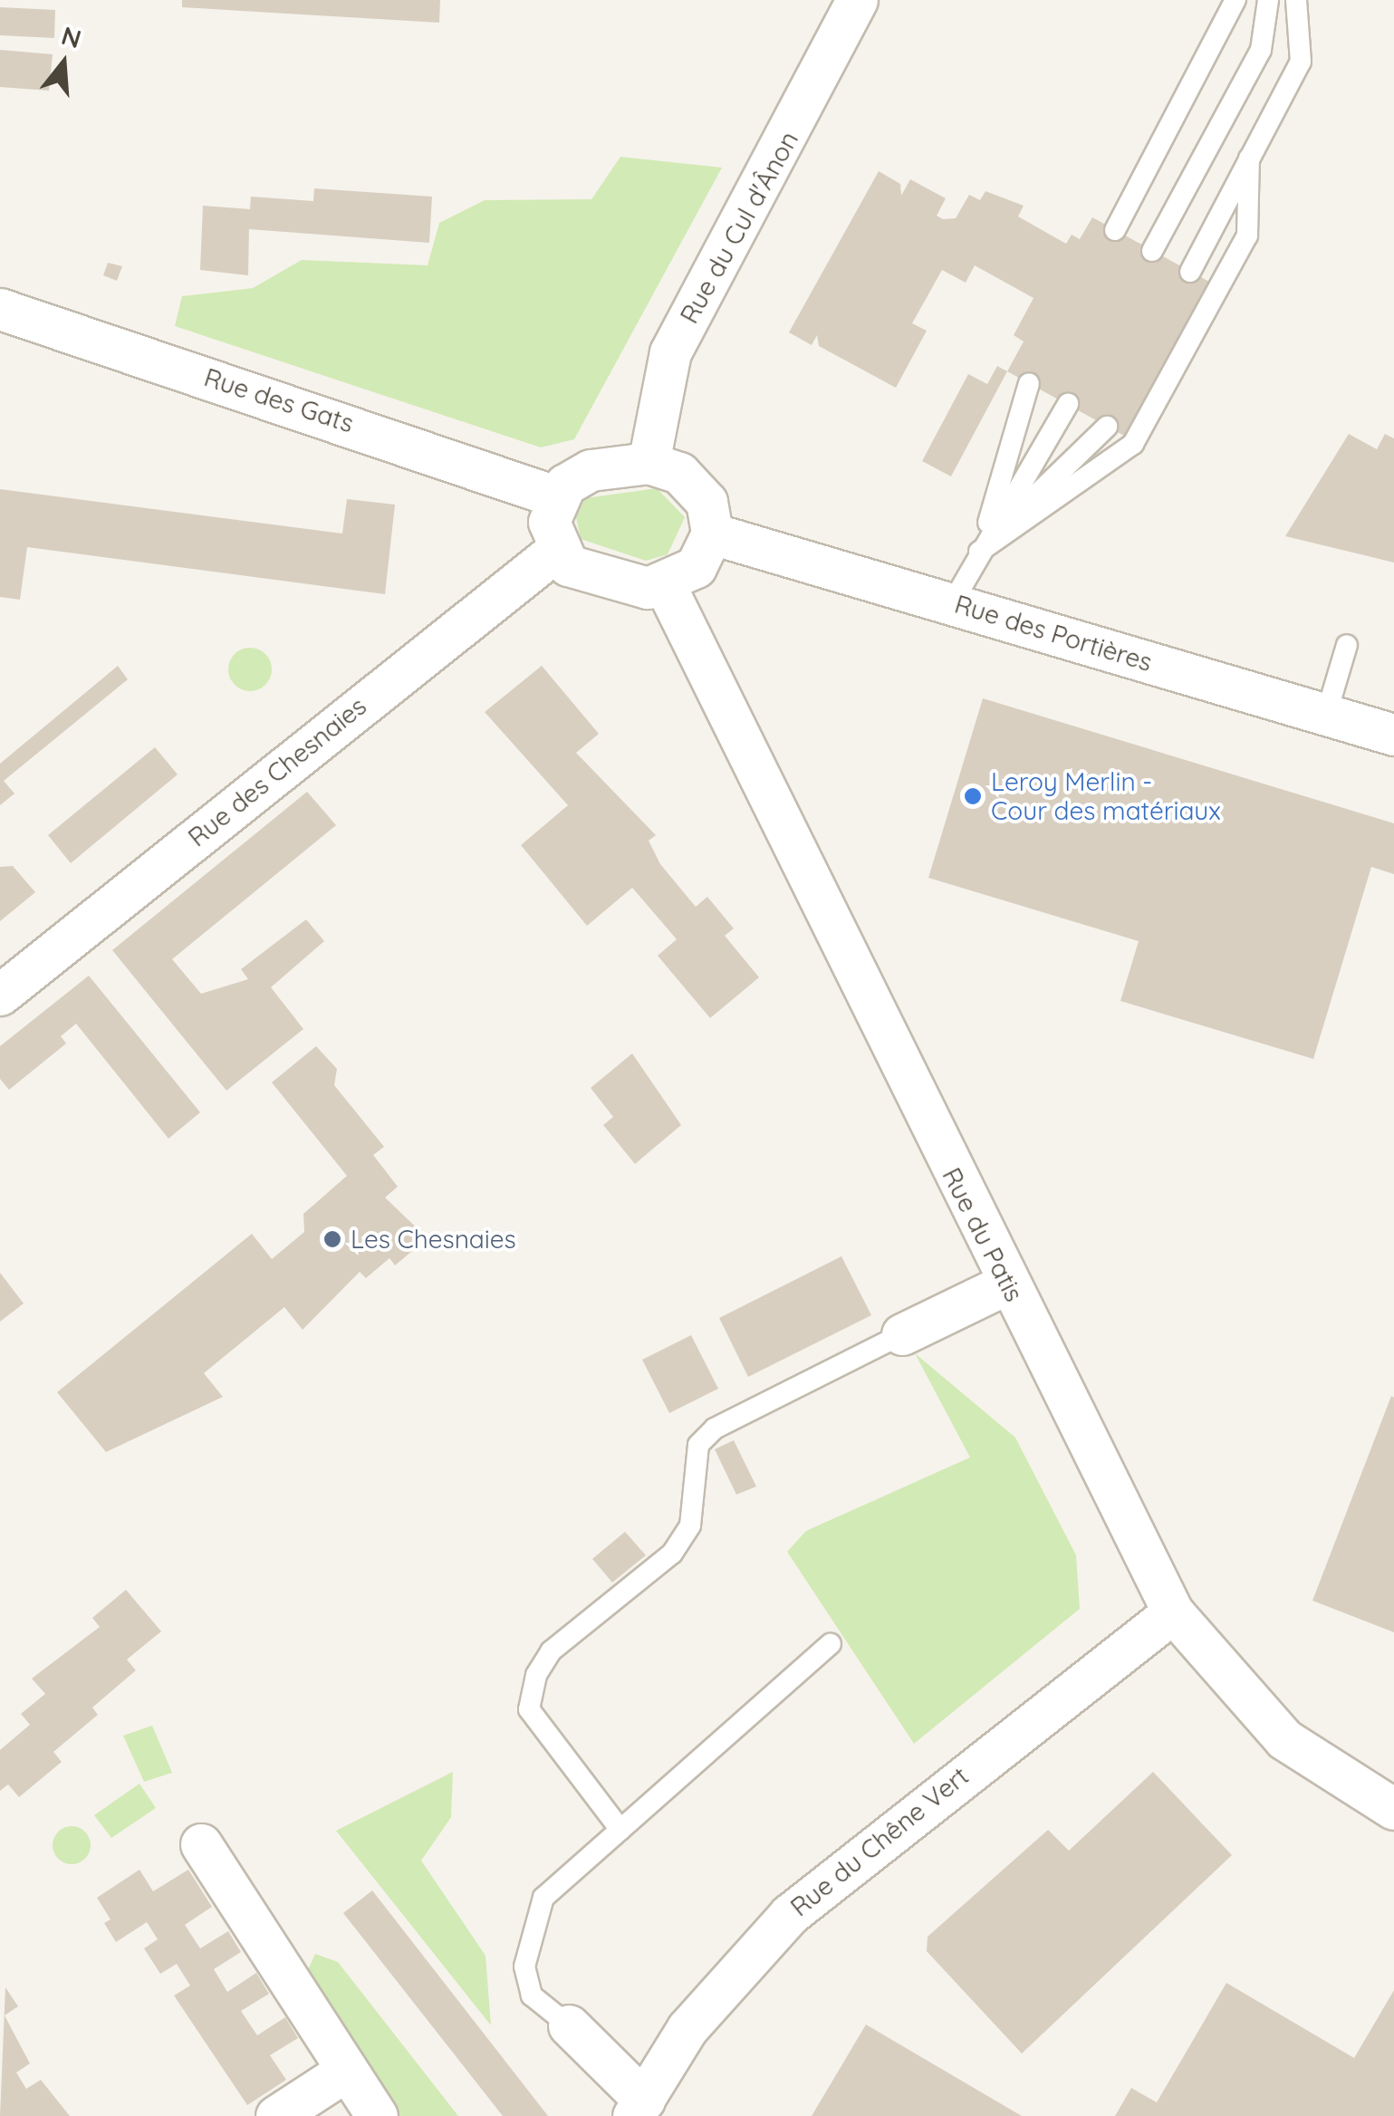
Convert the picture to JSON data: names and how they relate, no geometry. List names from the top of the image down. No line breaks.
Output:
{"streets":{"street":["Rue du Cul d'Ânon","Rue des Gats","Rue des Portières","Rue des Chesnaies","Rue du Patis","Rue du Chêne Vert"]},"crossings":[["Rue du Cul d'Ânon","Rue des Gats"],["Rue du Cul d'Ânon","Rue des Portières"],["Rue du Cul d'Ânon","Rue des Chesnaies"],["Rue du Cul d'Ânon","Rue du Patis"],["Rue des Gats","Rue des Portières"],["Rue des Gats","Rue des Chesnaies"],["Rue des Gats","Rue du Patis"],["Rue des Portières","Rue des Chesnaies"],["Rue des Portières","Rue du Patis"],["Rue des Chesnaies","Rue du Patis"],["Rue du Patis","Rue du Chêne Vert"]],"places":["Leroy Merlin - Cour des matériaux","Les Chesnaies"],"north":"top"}
